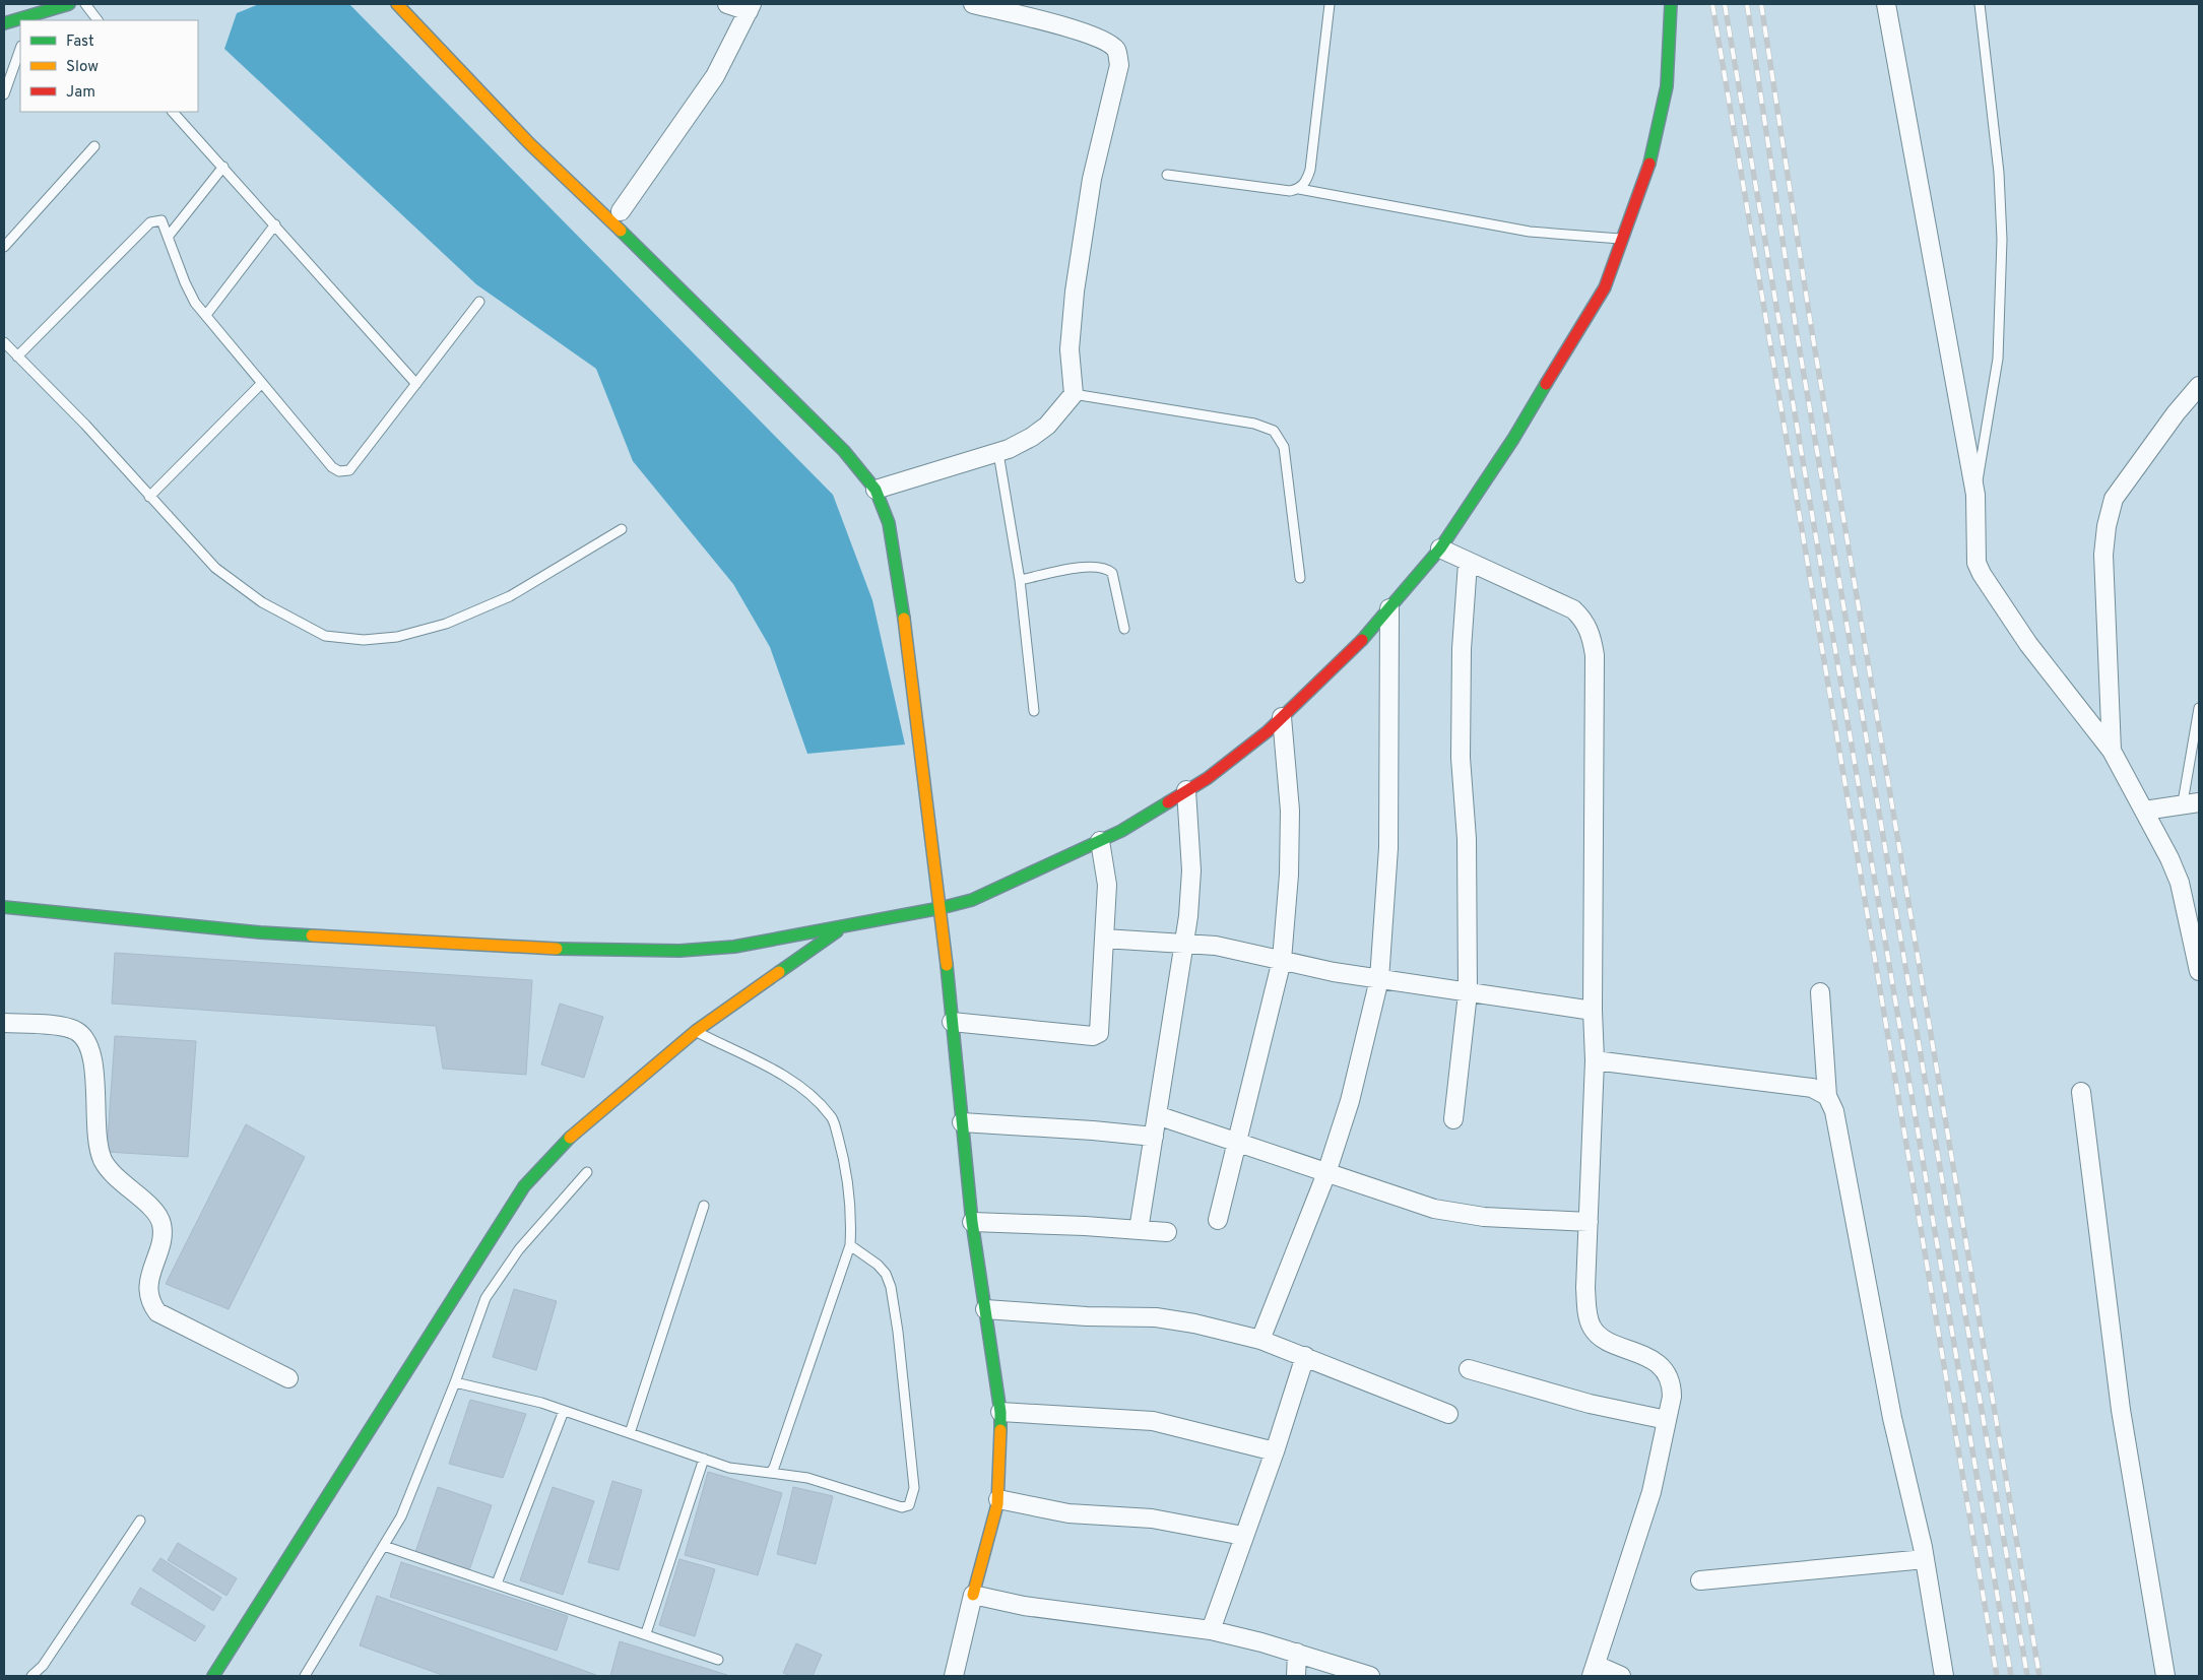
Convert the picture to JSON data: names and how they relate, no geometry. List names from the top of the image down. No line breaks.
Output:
{"legend":["Fast","Slow","Jam"]}
